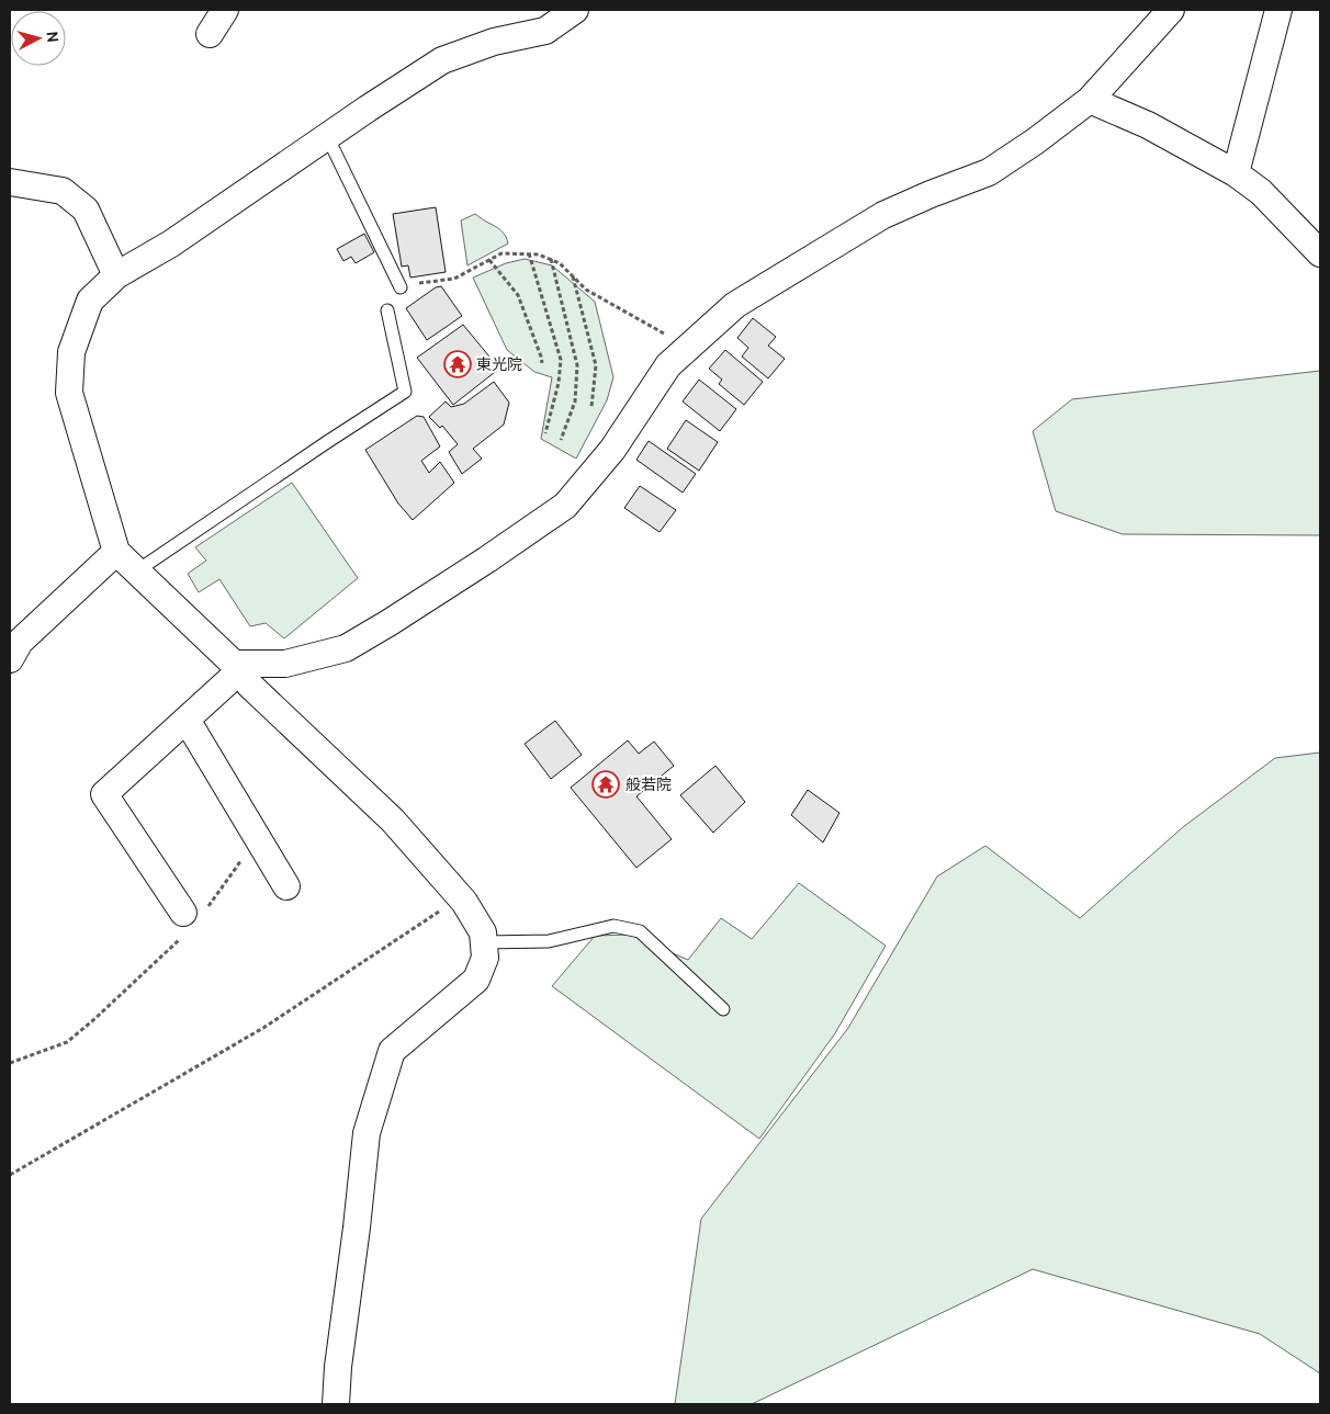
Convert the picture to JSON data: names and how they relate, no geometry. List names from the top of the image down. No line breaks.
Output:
{"places":{"temple":["東光院","般若院"]},"north":"right"}
